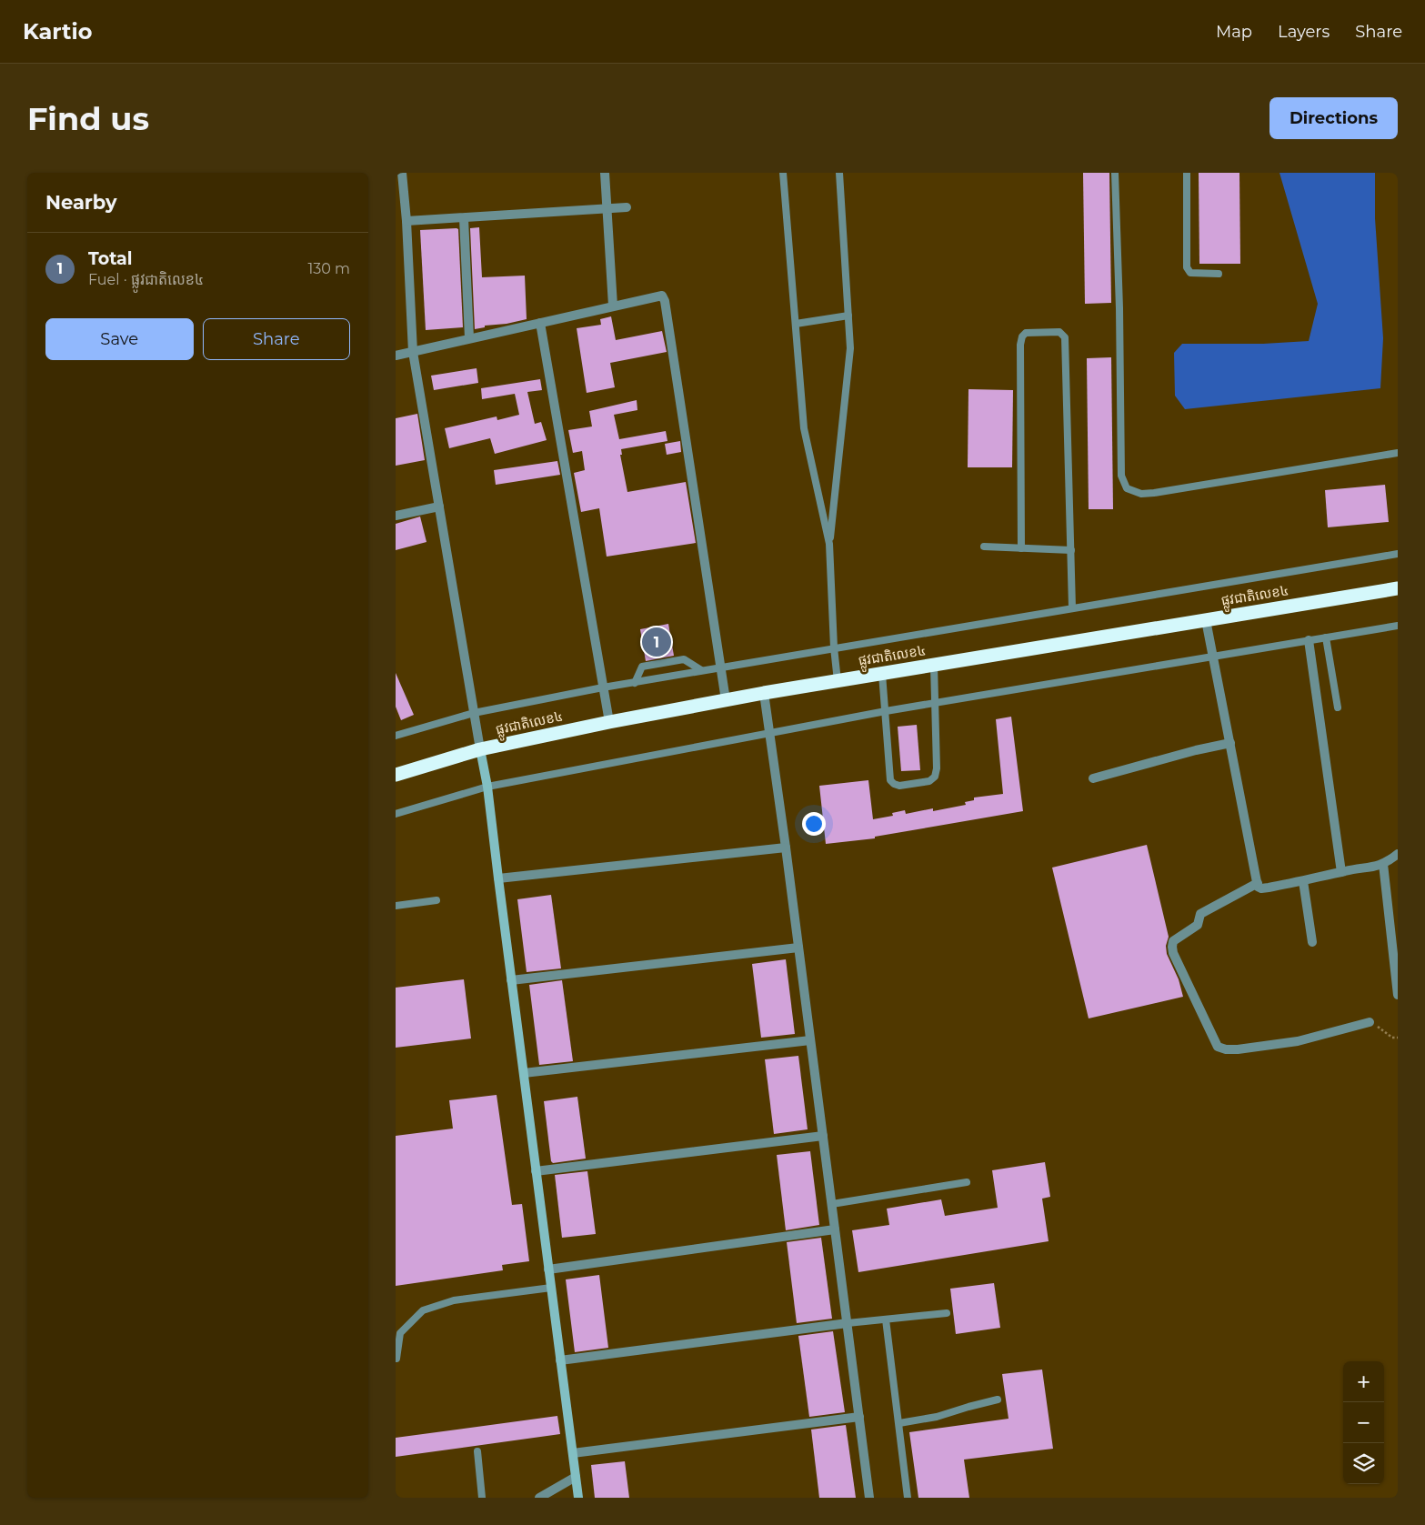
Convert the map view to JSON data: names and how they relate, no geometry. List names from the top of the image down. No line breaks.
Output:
{"streets":{"highway":["ផ្លូវជាតិលេខ៤"]},"page":{"header":"Kartio","nav":["Map","Layers","Share"],"buttons":["Directions",["Save","Share"]],"title":"Find us","heading":"Nearby","list":[{"mark":"1","name":"Total","note":"Fuel · ផ្លូវជាតិលេខ៤","value":"130 m"}],"pins":"1","map_buttons":["+","−"]}}
